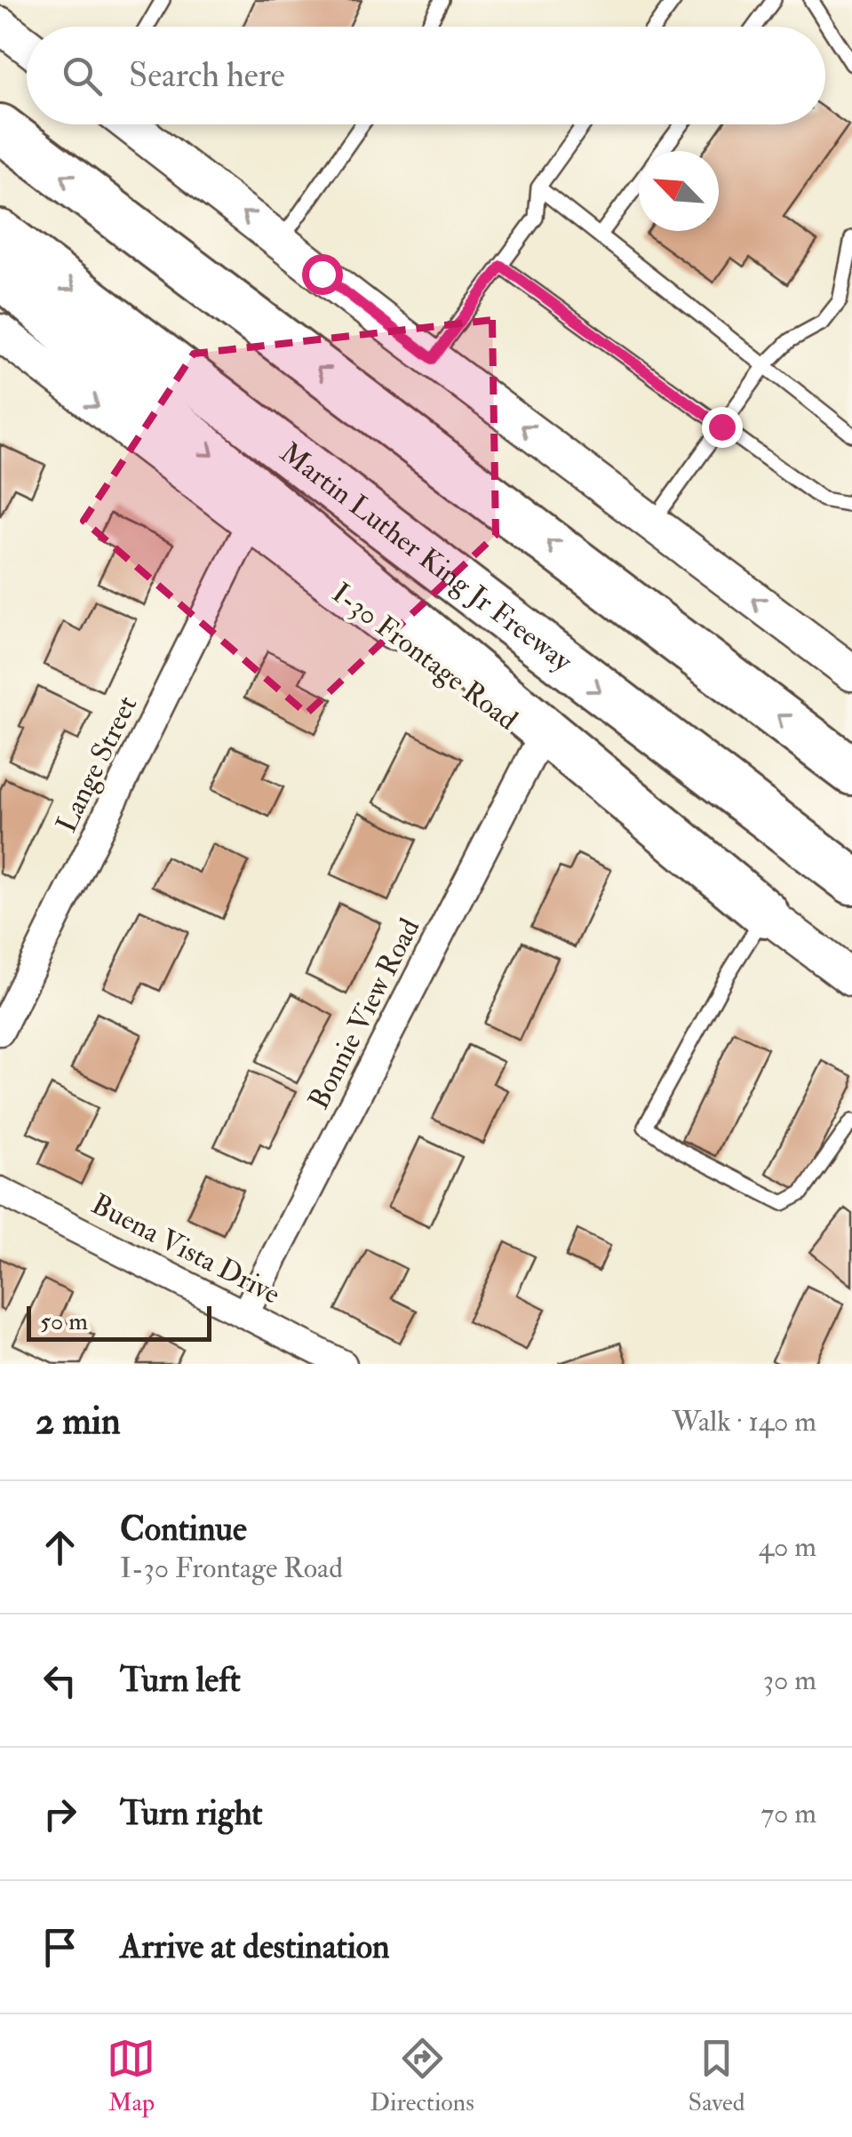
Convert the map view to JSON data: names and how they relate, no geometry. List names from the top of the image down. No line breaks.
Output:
{"streets":{"highway":["Martin Luther King Jr Freeway"],"main road":["I-30 Frontage Road"],"street":["Lange Street","Bonnie View Road","Buena Vista Drive"]},"crossings":[["I-30 Frontage Road","Lange Street"],["I-30 Frontage Road","Bonnie View Road"],["Bonnie View Road","Buena Vista Drive"]],"scale_bar":"50 m","north":"top left","page":{"search":"Search here","scale":"50 m","heading":["2 min","Walk · 140 m"],"list":[["Continue","I-30 Frontage Road","40 m"],["Turn left","30 m"],["Turn right","70 m"],"Arrive at destination"],"nav":["Map","Directions","Saved"]}}
